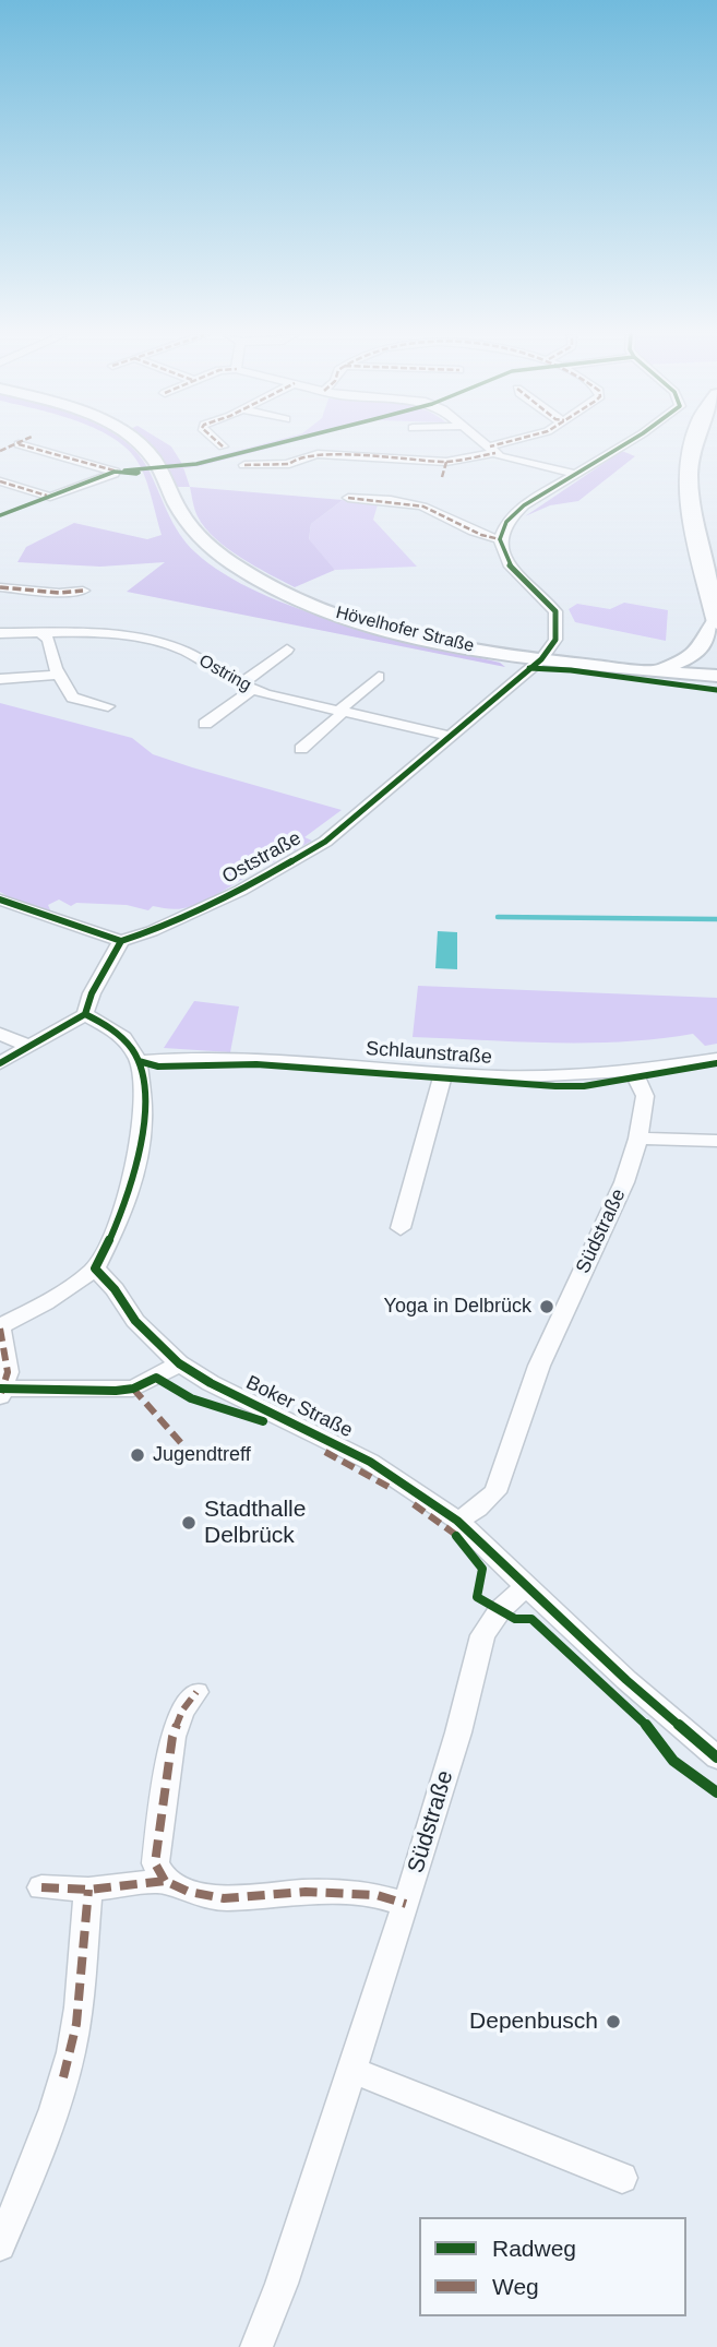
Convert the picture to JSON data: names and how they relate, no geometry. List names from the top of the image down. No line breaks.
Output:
{"streets":{"main road":["Hövelhofer Straße"],"street":["Ostring","Oststraße","Schlaunstraße","Südstraße","Boker Straße"]},"crossings":[["Hövelhofer Straße","Oststraße"],["Ostring","Oststraße"],["Schlaunstraße","Südstraße"],["Südstraße","Boker Straße"]],"places":["Yoga in Delbrück","Jugendtreff","Stadthalle Delbrück","Depenbusch"],"legend":["Radweg","Weg"]}
